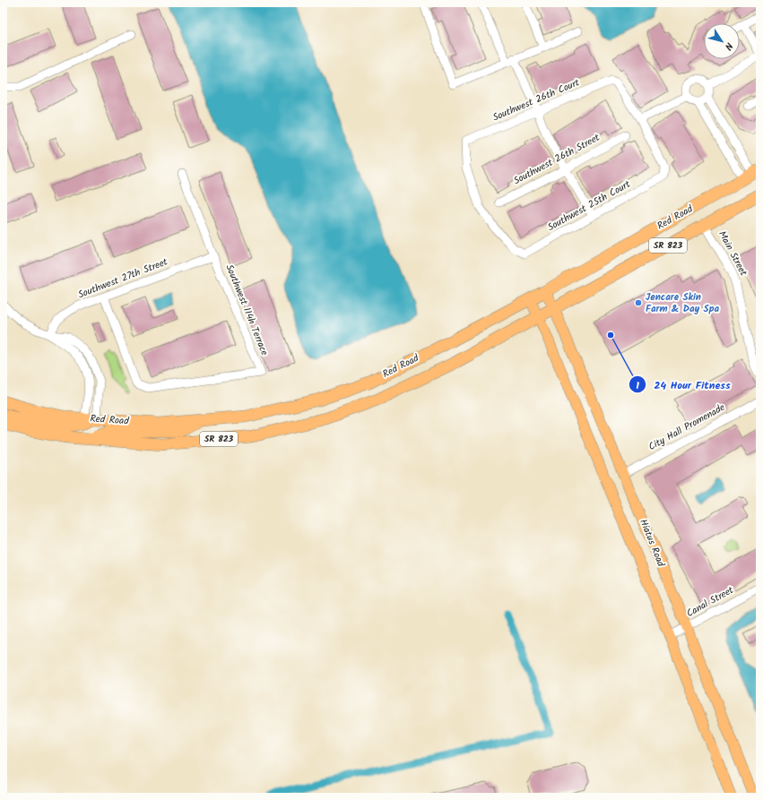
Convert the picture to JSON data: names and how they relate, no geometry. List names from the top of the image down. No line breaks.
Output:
{"streets":{"highway":["Red Road","SR 823"],"main road":["Hiatus Road"],"street":["Southwest 26th Court","Southwest 26th Street","Southwest 25th Court","Main Street","Southwest 27th Street","Southwest 114h Terrace","City Hall Promenade","Canal Street"]},"crossings":[["Southwest 26th Court","Southwest 25th Court"],["Red Road","Main Street"],["Red Road","Hiatus Road"],["Southwest 27th Street","Southwest 114h Terrace"],["City Hall Promenade","Hiatus Road"],["Hiatus Road","Canal Street"]],"places":["Jencare Skin Farm & Day Spa","24 Hour Fitness"],"north":"bottom right"}
